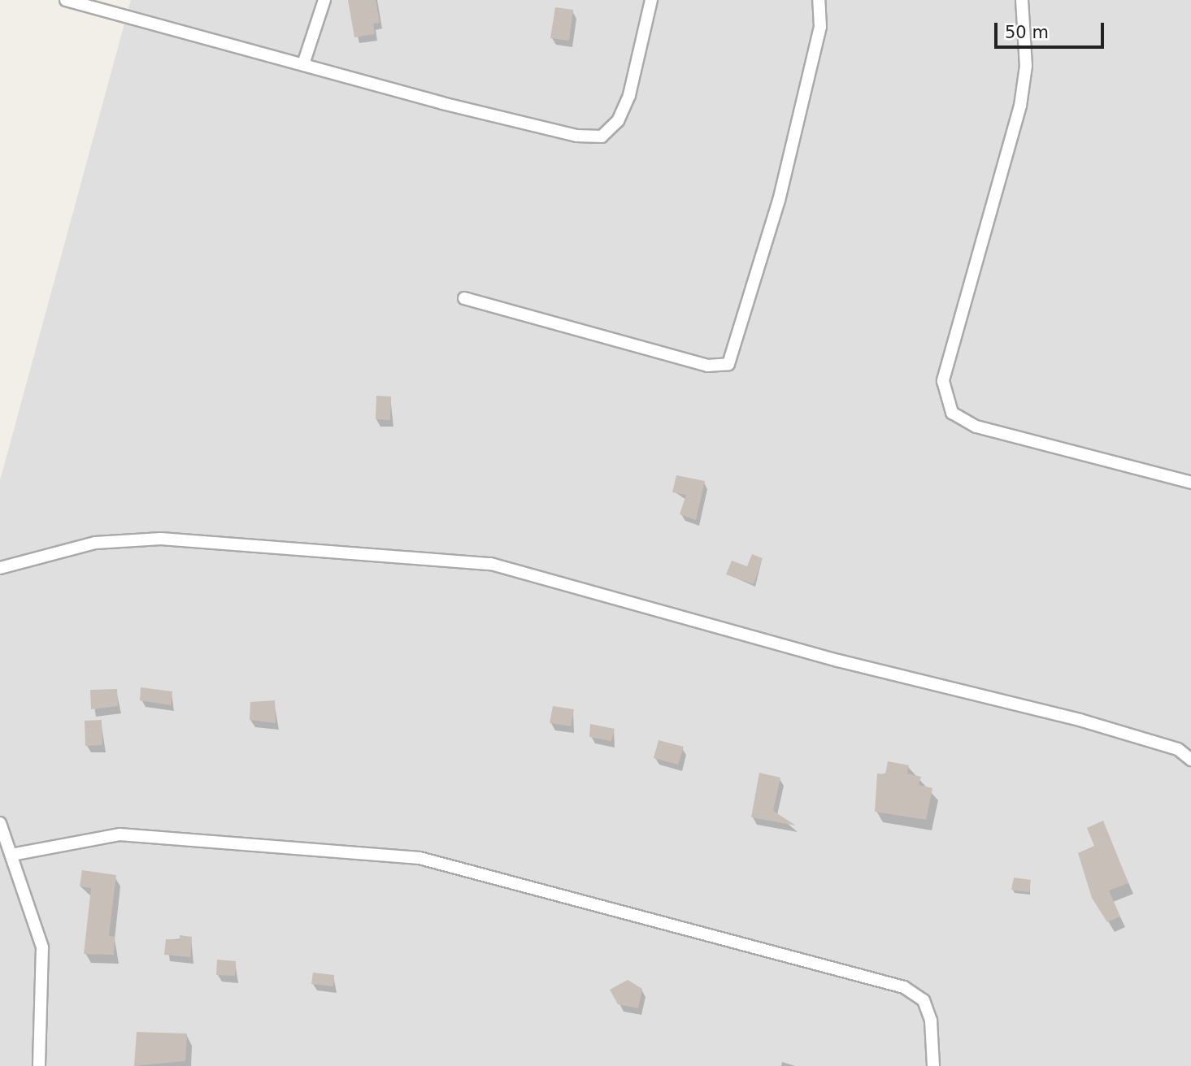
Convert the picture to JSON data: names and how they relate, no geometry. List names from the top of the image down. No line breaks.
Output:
{"scale_bar":"50 m"}
